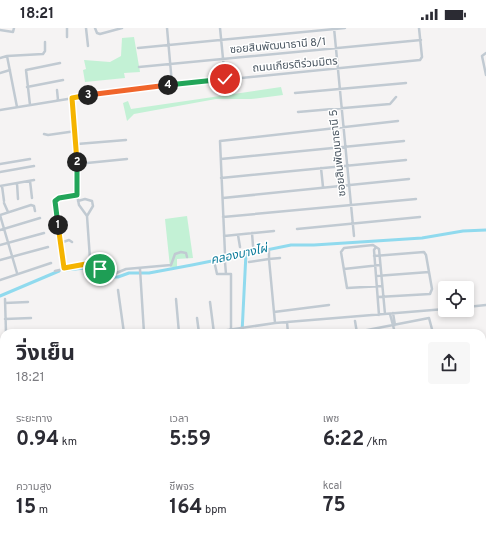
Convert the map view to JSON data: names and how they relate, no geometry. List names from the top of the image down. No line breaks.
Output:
{"streets":{"street":["ซอยสินพัฒนาธานี 8/1","ถนนเกียรติร่วมมิตร","ซอยสินพัฒนาธานี 5"]},"crossings":[["ซอยสินพัฒนาธานี 8/1","ถนนเกียรติร่วมมิตร"],["ซอยสินพัฒนาธานี 8/1","ซอยสินพัฒนาธานี 5"],["ถนนเกียรติร่วมมิตร","ซอยสินพัฒนาธานี 5"]],"water":["คลองบางไผ่"],"page":{"status":"18:21","pins":["4","3","2","1"],"heading":["วิ่งเย็น","18:21"],"stats":[["ระยะทาง","0.94 km"],["เวลา","5:59"],["เพซ","6:22 /km"],["ความสูง","15 m"],["ชีพจร","164 bpm"],["kcal","75"]]}}
